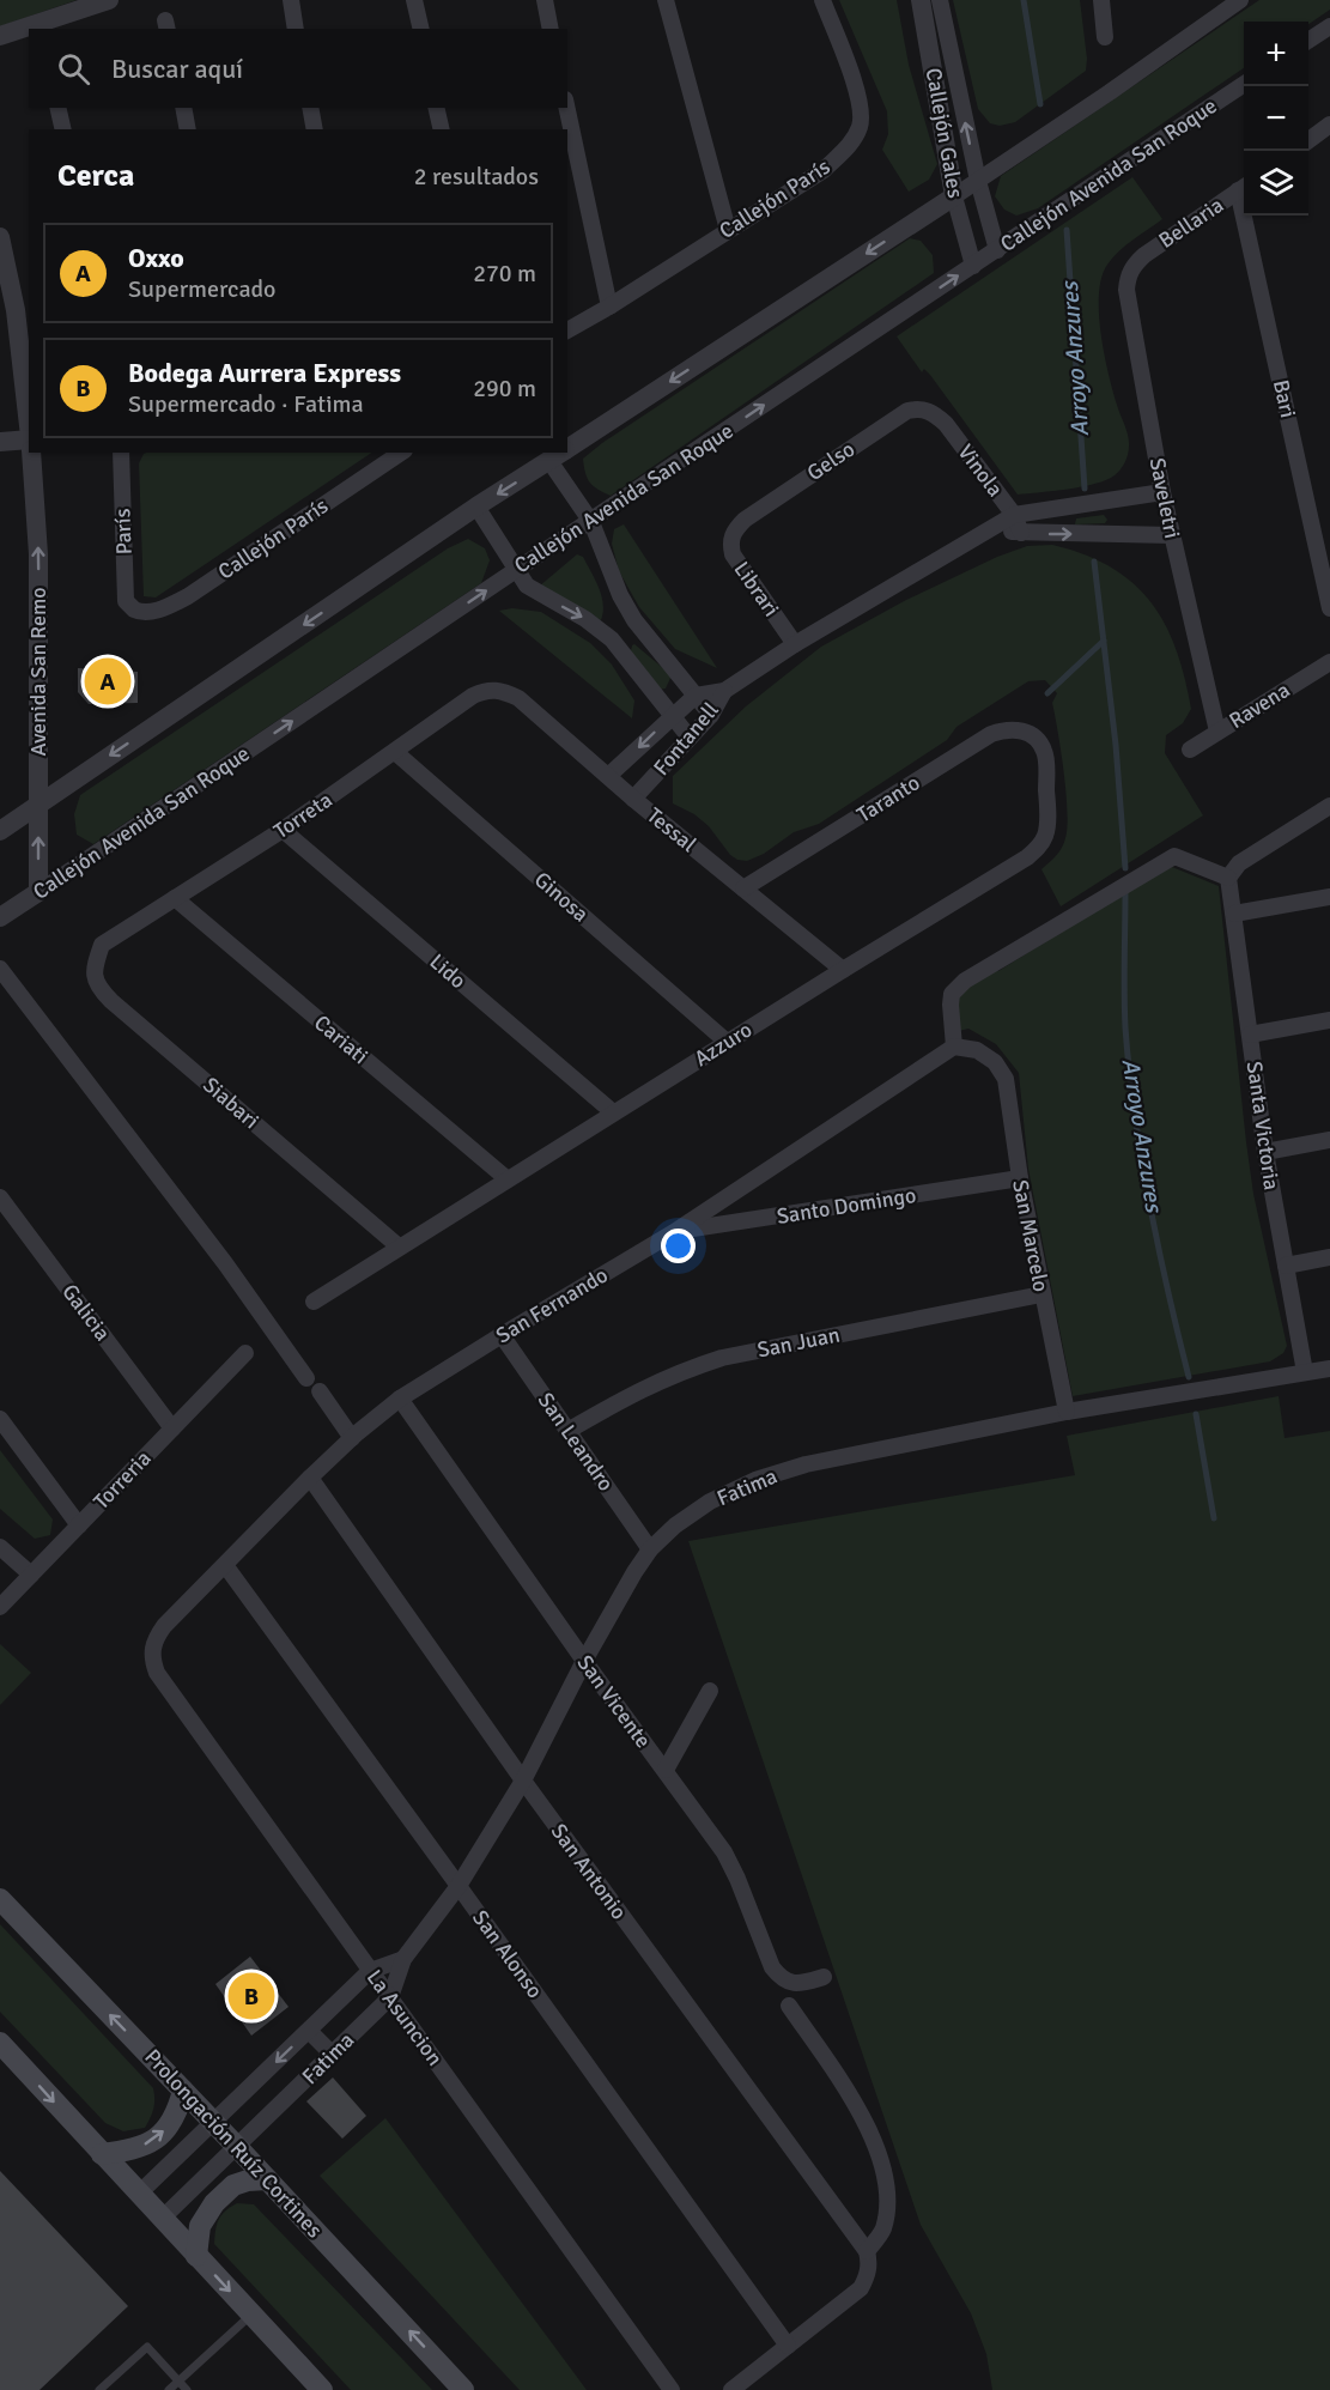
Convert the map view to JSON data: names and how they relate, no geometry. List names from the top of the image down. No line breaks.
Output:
{"streets":{"main road":["Prolongación Ruíz Cortines"],"street":["Callejón Gales","Callejón Avenida San Roque","Callejón París","Bellaria","Bari","Gelso","Vinola","Saveletri","París","Librari","Avenida San Remo","Ravena","Fontanell","Taranto","Torreta","Tessal","Ginosa","Lido","Cariati","Azzuro","Siabari","Santa Victoria","Santo Domingo","San Marcelo","San Fernando","Galicia","San Juan","San Leandro","Torreria","Fatima","San Vicente","San Antonio","San Alonso","La Asuncion"]},"crossings":[["Callejón Gales","Callejón Avenida San Roque"],["Callejón Avenida San Roque","Avenida San Remo"],["Callejón París","París"],["Bellaria","Saveletri"],["Gelso","Vinola"],["Gelso","Librari"],["Saveletri","Ravena"],["Fontanell","Tessal"],["Taranto","Tessal"],["Taranto","Azzuro"],["Torreta","Tessal"],["Torreta","Ginosa"],["Torreta","Lido"],["Torreta","Cariati"],["Torreta","Siabari"],["Tessal","Azzuro"],["Ginosa","Azzuro"],["Lido","Azzuro"],["Cariati","Azzuro"],["Azzuro","Siabari"],["Santa Victoria","Fatima"],["Santo Domingo","San Marcelo"],["Santo Domingo","San Fernando"],["San Marcelo","San Fernando"],["San Marcelo","San Juan"],["San Marcelo","Fatima"],["San Fernando","San Leandro"],["San Fernando","San Vicente"],["San Fernando","San Antonio"],["San Fernando","San Alonso"],["San Fernando","La Asuncion"],["Galicia","Torreria"],["San Juan","San Leandro"],["San Leandro","Fatima"],["Fatima","San Vicente"],["Fatima","San Antonio"],["Fatima","San Alonso"],["Fatima","La Asuncion"],["Fatima","Prolongación Ruíz Cortines"]],"one_way":["Avenida San Remo"],"water":["Arroyo Anzures"],"page":{"map_buttons":["+","−"],"search":"Buscar aquí","heading":["Cerca","2 resultados"],"list":[{"mark":"A","name":"Oxxo","note":"Supermercado","value":"270 m"},{"mark":"B","name":"Bodega Aurrera Express","note":"Supermercado · Fatima","value":"290 m"}],"pins":["A","B"]}}
